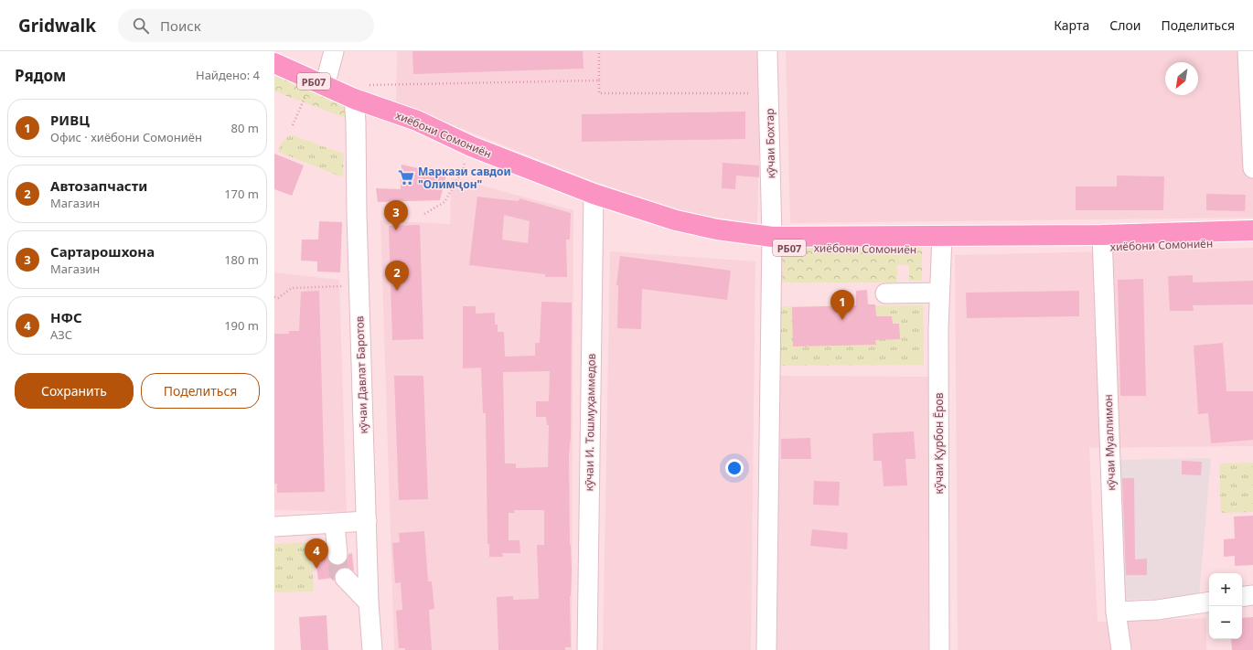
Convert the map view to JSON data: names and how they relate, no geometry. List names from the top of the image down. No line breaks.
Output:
{"streets":{"highway":["РБ07","хиёбони Сомониён"],"street":["кӯчаи Бохтар","кӯчаи Давлат Баротов","кӯчаи И. Тошмуҳаммедов","кӯчаи Муаллимон","кӯчаи Қурбон Ёров"]},"crossings":[["РБ07","хиёбони Сомониён"],["РБ07","кӯчаи Давлат Баротов"],["хиёбони Сомониён","кӯчаи Бохтар"],["хиёбони Сомониён","кӯчаи Давлат Баротов"],["хиёбони Сомониён","кӯчаи И. Тошмуҳаммедов"],["хиёбони Сомониён","кӯчаи Муаллимон"],["хиёбони Сомониён","кӯчаи Қурбон Ёров"]],"places":{"supermarket":["Маркази савдои \"Олимҷон\""]},"north":"bottom left","page":{"header":"Gridwalk","search":"Поиск","nav":["Карта","Слои","Поделиться"],"heading":["Рядом","Найдено: 4"],"list":[{"mark":"1","name":"РИВЦ","note":"Офис · хиёбони Сомониён","value":"80 m"},{"mark":"2","name":"Автозапчасти","note":"Магазин","value":"170 m"},{"mark":"3","name":"Сартарошхона","note":"Магазин","value":"180 m"},{"mark":"4","name":"НФС","note":"АЗС","value":"190 m"}],"pins":["3","2","1","4"],"buttons":["Сохранить","Поделиться"],"map_buttons":["+","−"]}}
